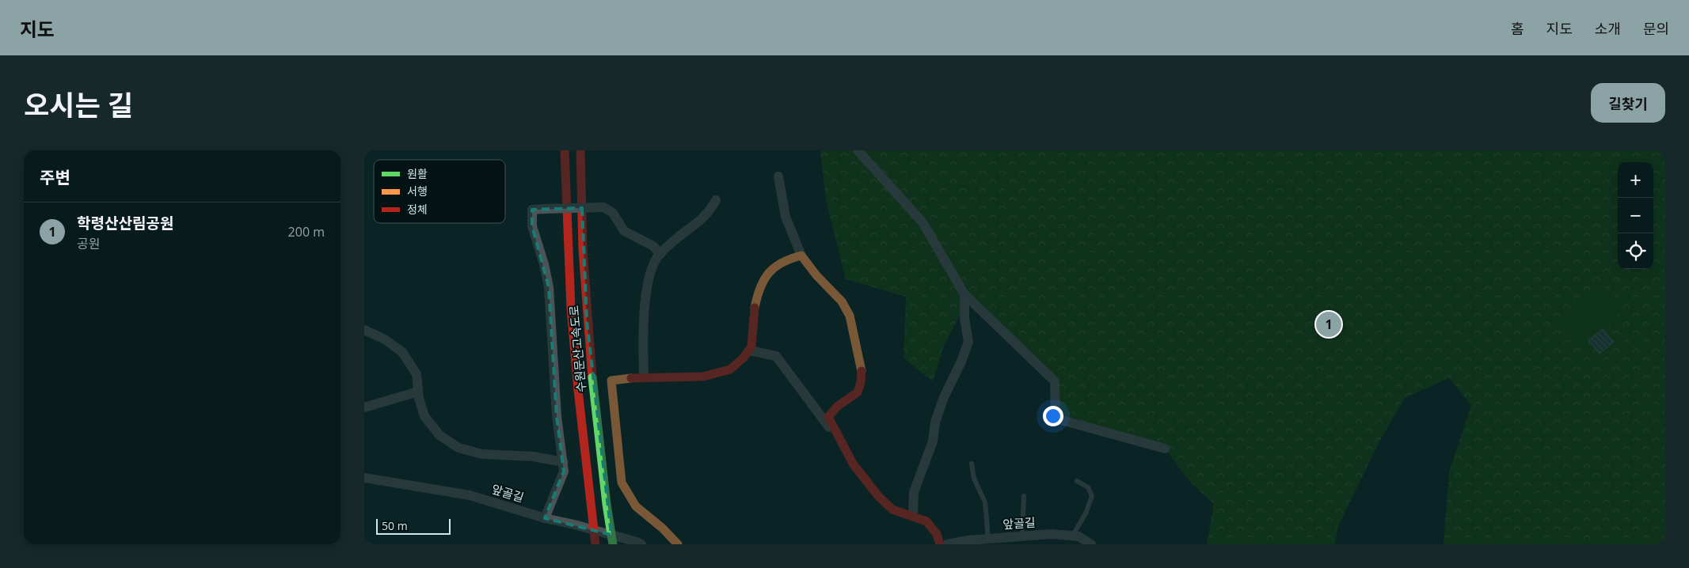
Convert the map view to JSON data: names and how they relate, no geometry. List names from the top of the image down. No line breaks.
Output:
{"streets":{"main road":["수원문산고속도로"],"street":["앞골길"]},"legend":["원활","서행","정체"],"scale_bar":"50 m","page":{"header":"지도","nav":["홈","지도","소개","문의"],"title":"오시는 길","buttons":"길찾기","heading":"주변","map_buttons":["+","−"],"list":[{"mark":"1","name":"학령산산림공원","note":"공원","value":"200 m"}],"pins":"1","scale":"50 m"}}
